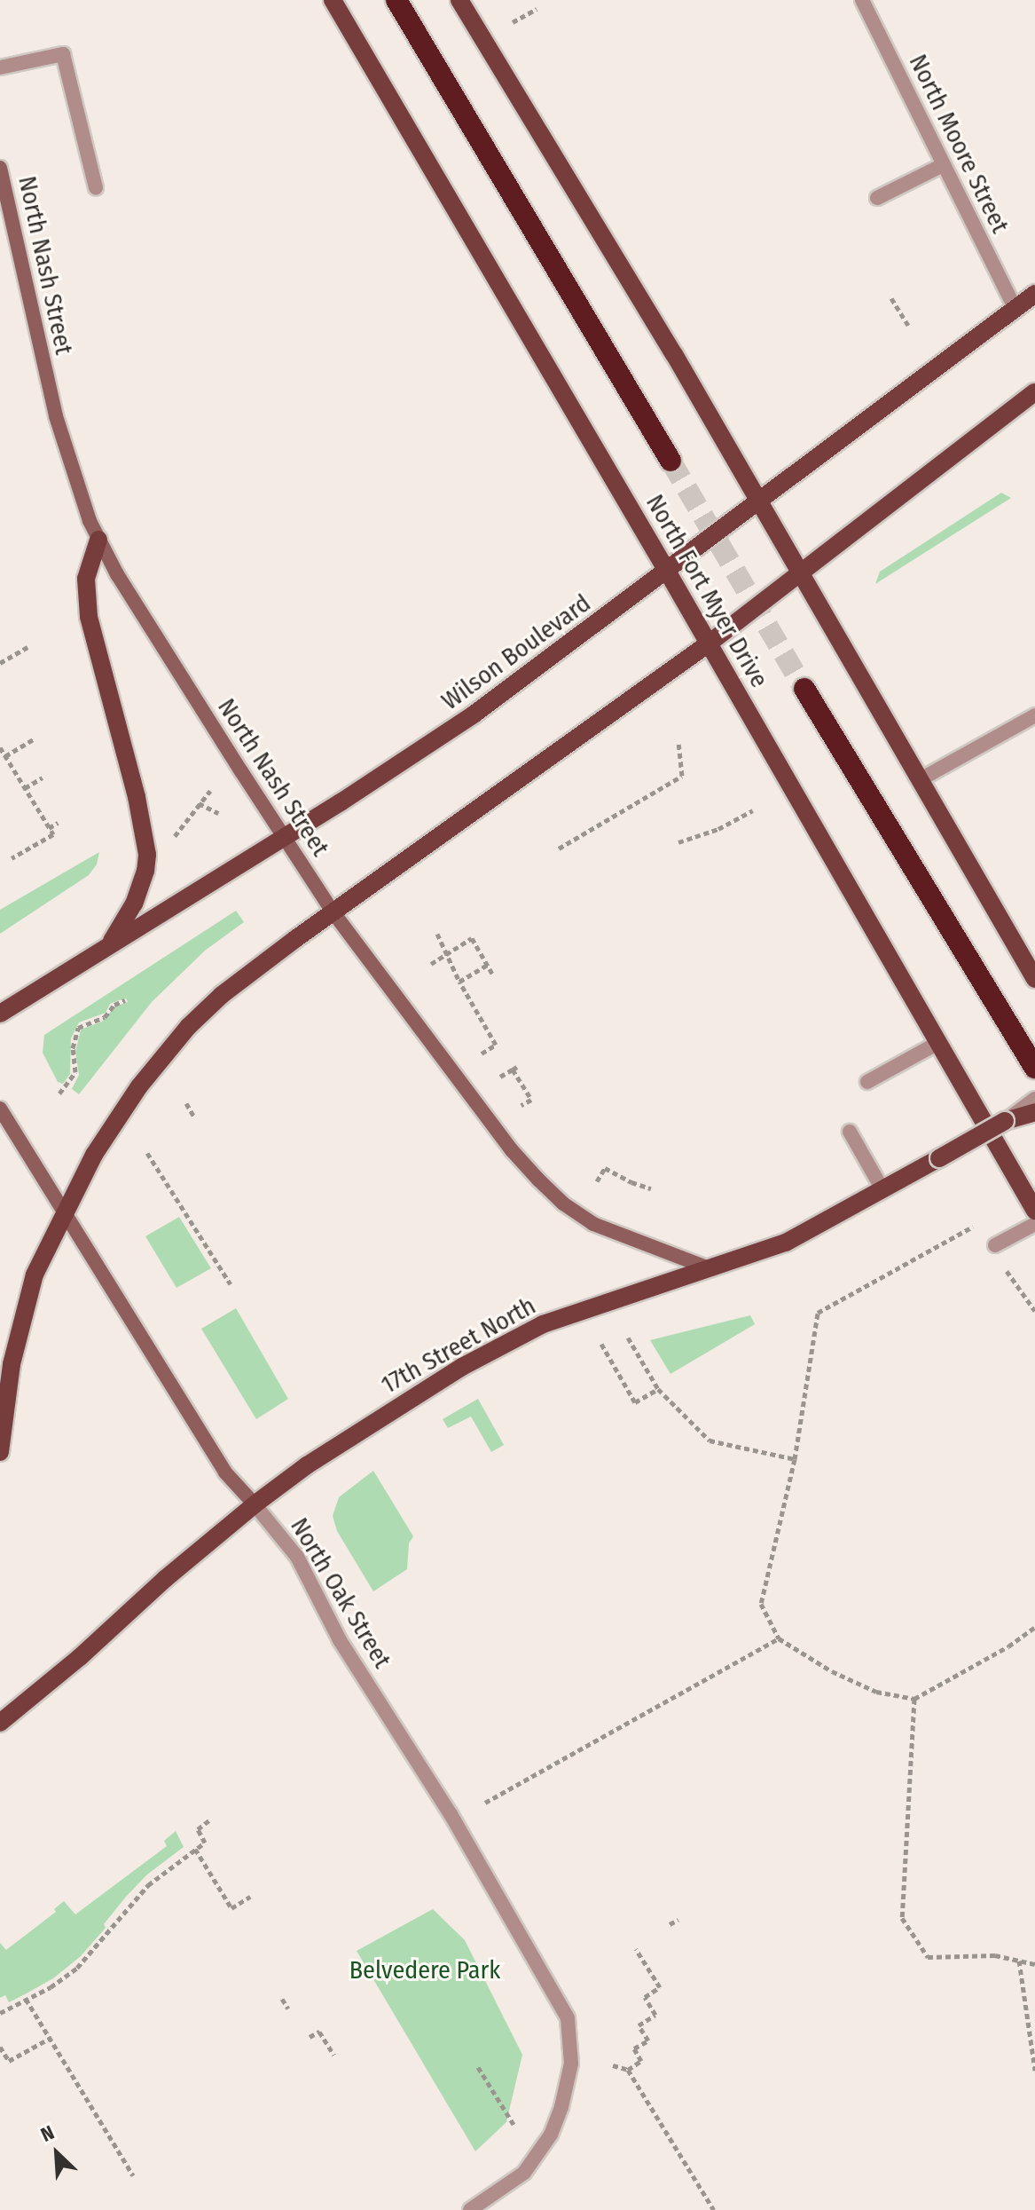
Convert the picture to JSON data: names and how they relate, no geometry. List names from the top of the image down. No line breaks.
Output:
{"streets":{"highway":["North Fort Myer Drive"],"main road":["Wilson Boulevard","17th Street North"],"street":["North Moore Street","North Nash Street","North Oak Street"]},"crossings":[["North Moore Street","Wilson Boulevard"],["North Nash Street","Wilson Boulevard"],["North Nash Street","17th Street North"],["North Fort Myer Drive","Wilson Boulevard"],["17th Street North","North Oak Street"]],"parks":["Belvedere Park"],"north":"top left"}
